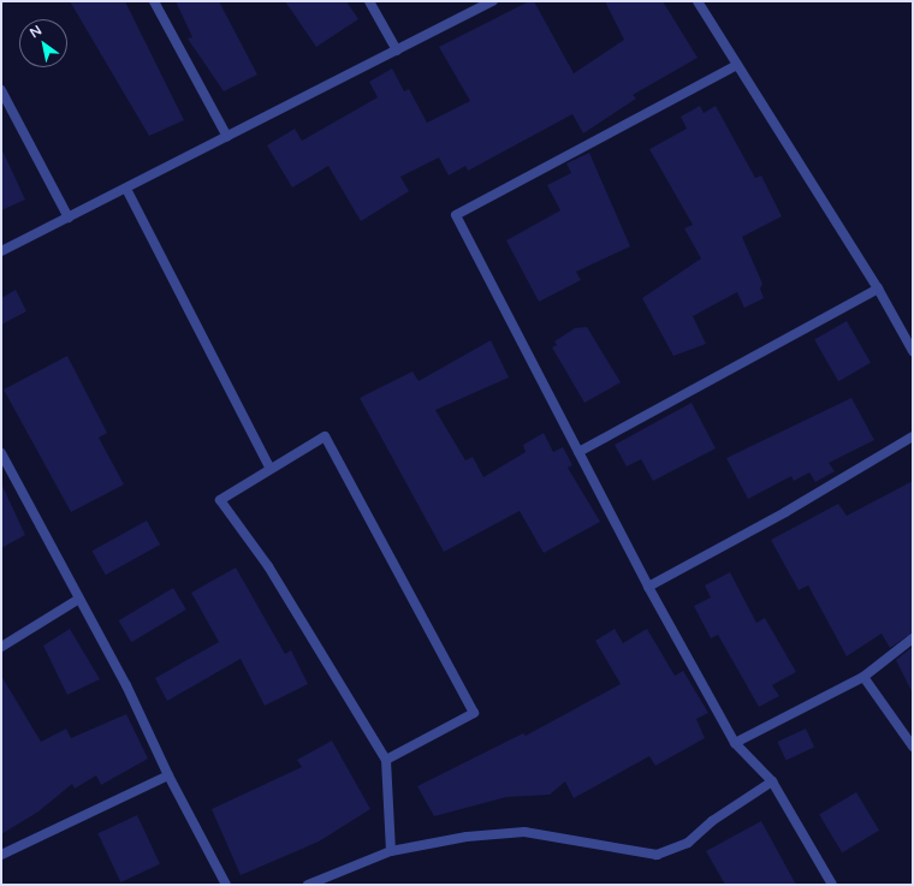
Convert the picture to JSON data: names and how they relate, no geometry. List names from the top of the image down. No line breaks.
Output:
{"north":"top left"}
